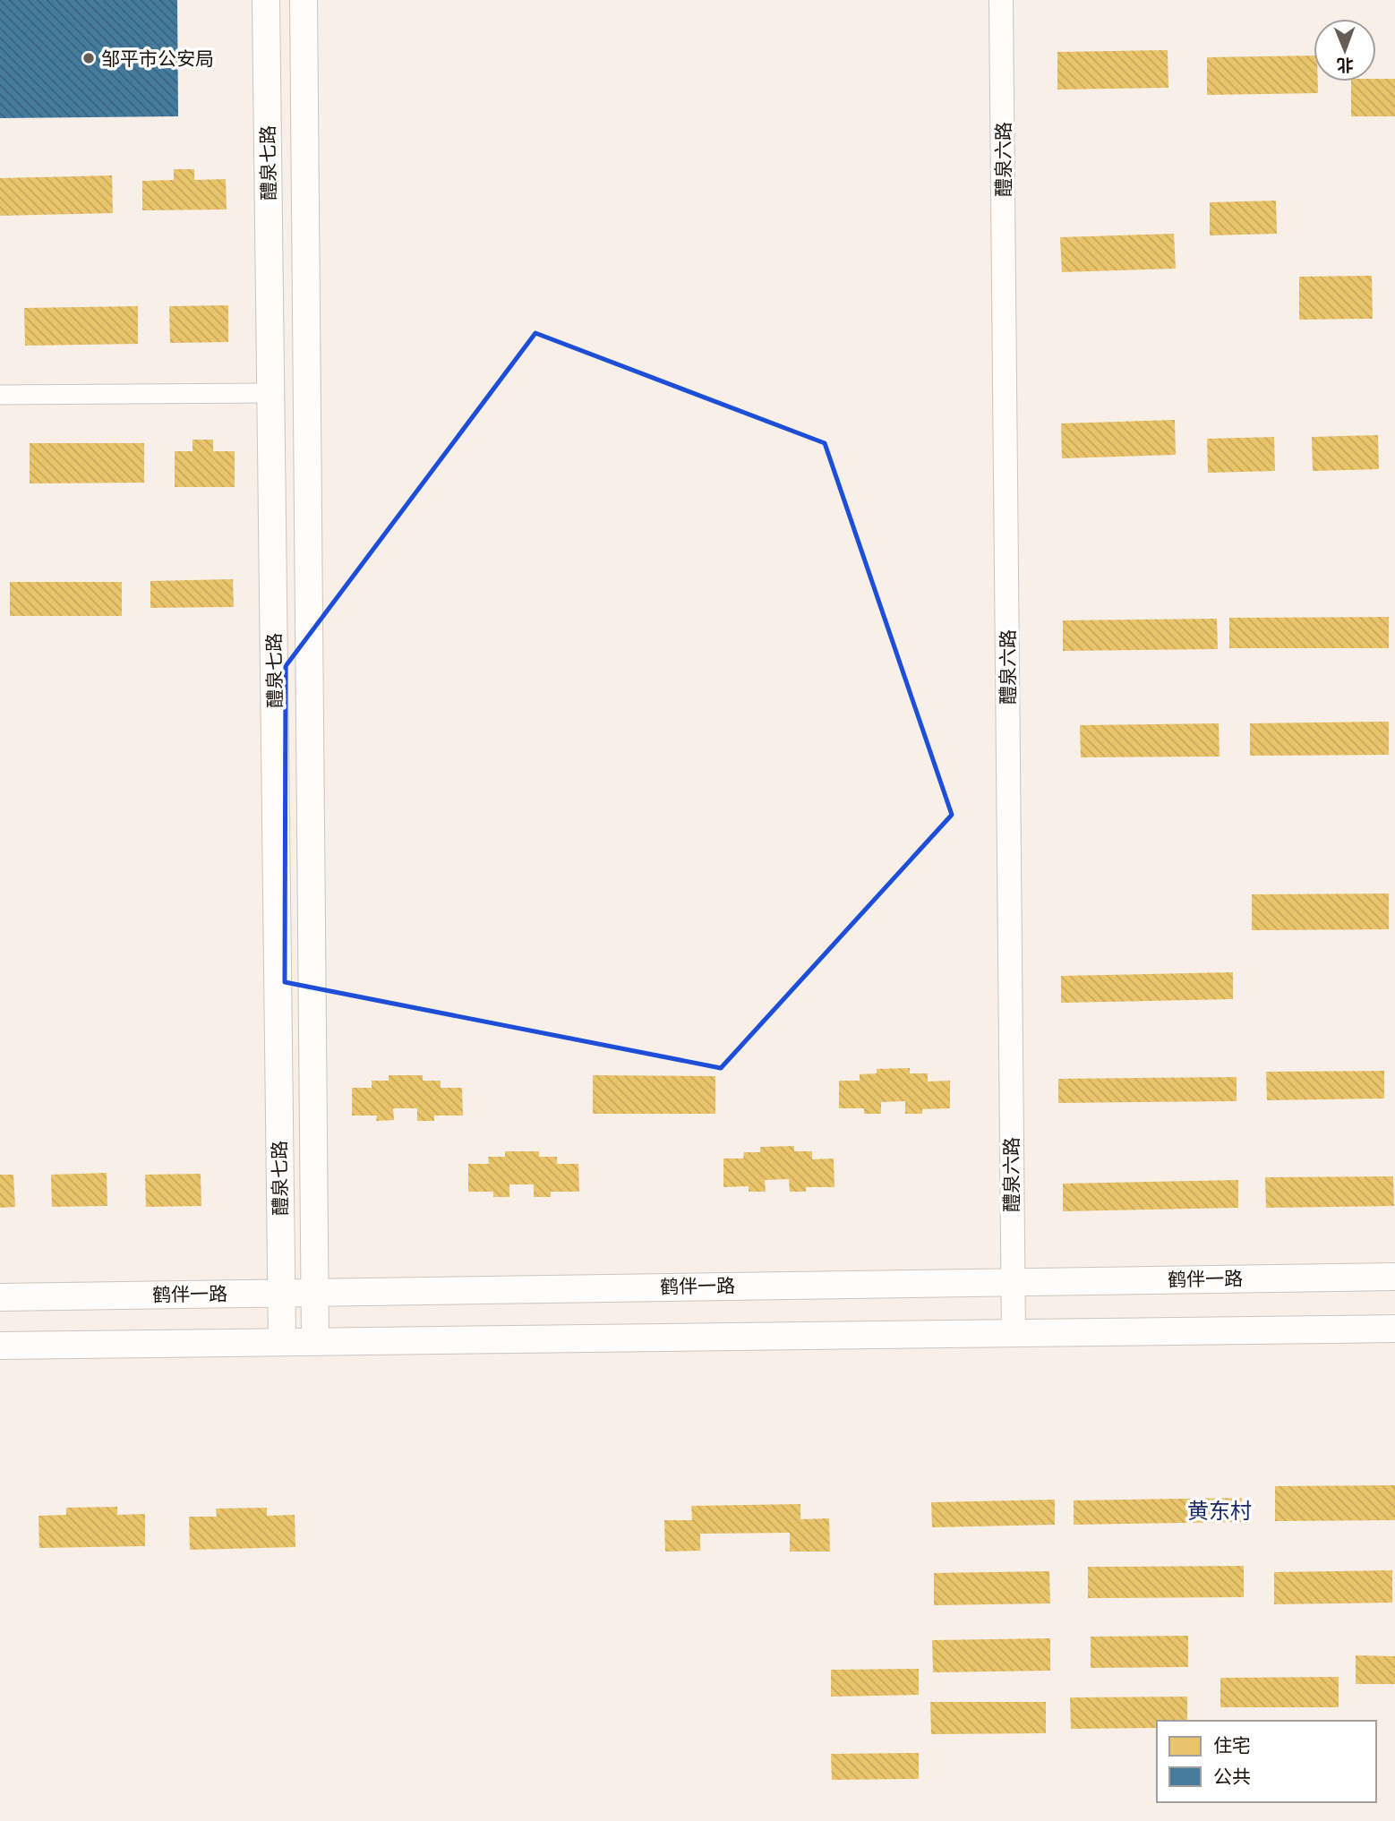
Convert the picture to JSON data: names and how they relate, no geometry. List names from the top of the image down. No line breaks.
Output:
{"streets":{"main road":["醴泉七路","鹤伴一路"],"street":["醴泉六路"]},"crossings":[["醴泉六路","鹤伴一路"],["醴泉七路","鹤伴一路"]],"districts":["黄东村"],"places":["邹平市公安局"],"legend":["住宅","公共"],"north":"bottom"}
